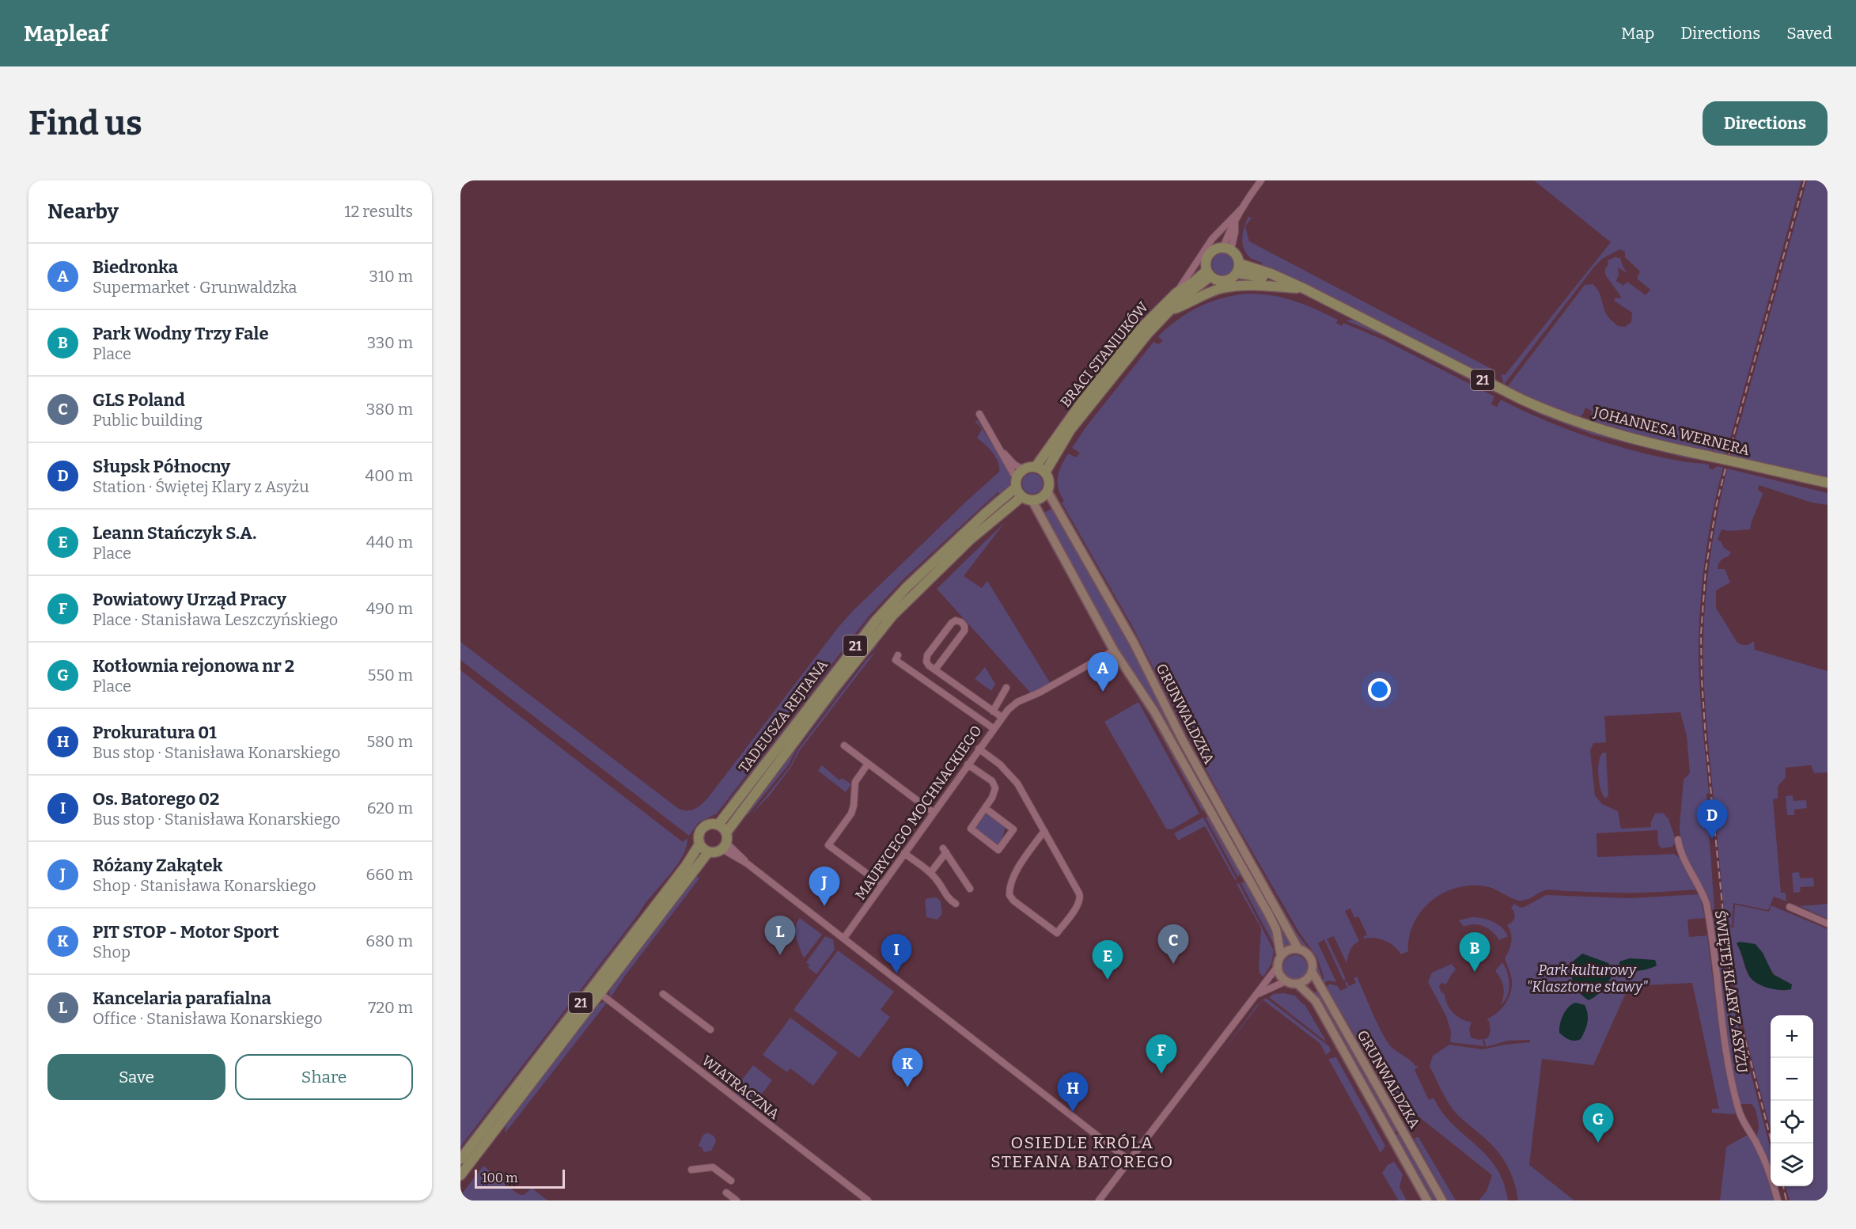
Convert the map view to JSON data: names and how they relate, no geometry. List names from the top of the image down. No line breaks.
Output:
{"streets":{"main road":["BRACI STANIUKÓW","21","JOHANNESA WERNERA","TADEUSZA REJTANA"],"street":["GRUNWALDZKA","MAURYCEGO MOCHNACKIEGO","ŚWIĘTEJ KLARY Z ASYŻU","WIATRACZNA"]},"crossings":[["BRACI STANIUKÓW","21"],["BRACI STANIUKÓW","JOHANNESA WERNERA"],["BRACI STANIUKÓW","GRUNWALDZKA"],["BRACI STANIUKÓW","TADEUSZA REJTANA"],["21","JOHANNESA WERNERA"],["21","GRUNWALDZKA"],["21","TADEUSZA REJTANA"],["21","WIATRACZNA"],["GRUNWALDZKA","TADEUSZA REJTANA"],["GRUNWALDZKA","MAURYCEGO MOCHNACKIEGO"]],"districts":["OSIEDLE KRÓLA STEFANA BATOREGO"],"parks":["Park kulturowy \"Klasztorne stawy\""],"scale_bar":"100 m","page":{"header":"Mapleaf","nav":["Map","Directions","Saved"],"buttons":["Directions",["Save","Share"]],"title":"Find us","heading":["Nearby","12 results"],"list":[{"mark":"A","name":"Biedronka","note":"Supermarket · Grunwaldzka","value":"310 m"},{"mark":"B","name":"Park Wodny Trzy Fale","note":"Place","value":"330 m"},{"mark":"C","name":"GLS Poland","note":"Public building","value":"380 m"},{"mark":"D","name":"Słupsk Północny","note":"Station · Świętej Klary z Asyżu","value":"400 m"},{"mark":"E","name":"Leann Stańczyk S.A.","note":"Place","value":"440 m"},{"mark":"F","name":"Powiatowy Urząd Pracy","note":"Place · Stanisława Leszczyńskiego","value":"490 m"},{"mark":"G","name":"Kotłownia rejonowa nr 2","note":"Place","value":"550 m"},{"mark":"H","name":"Prokuratura 01","note":"Bus stop · Stanisława Konarskiego","value":"580 m"},{"mark":"I","name":"Os. Batorego 02","note":"Bus stop · Stanisława Konarskiego","value":"620 m"},{"mark":"J","name":"Różany Zakątek","note":"Shop · Stanisława Konarskiego","value":"660 m"},{"mark":"K","name":"PIT STOP - Motor Sport","note":"Shop","value":"680 m"},{"mark":"L","name":"Kancelaria parafialna","note":"Office · Stanisława Konarskiego","value":"720 m"}],"pins":["A","D","J","L","C","B","I","E","F","K","H","G"],"map_buttons":["+","−"],"scale":"100 m"}}
